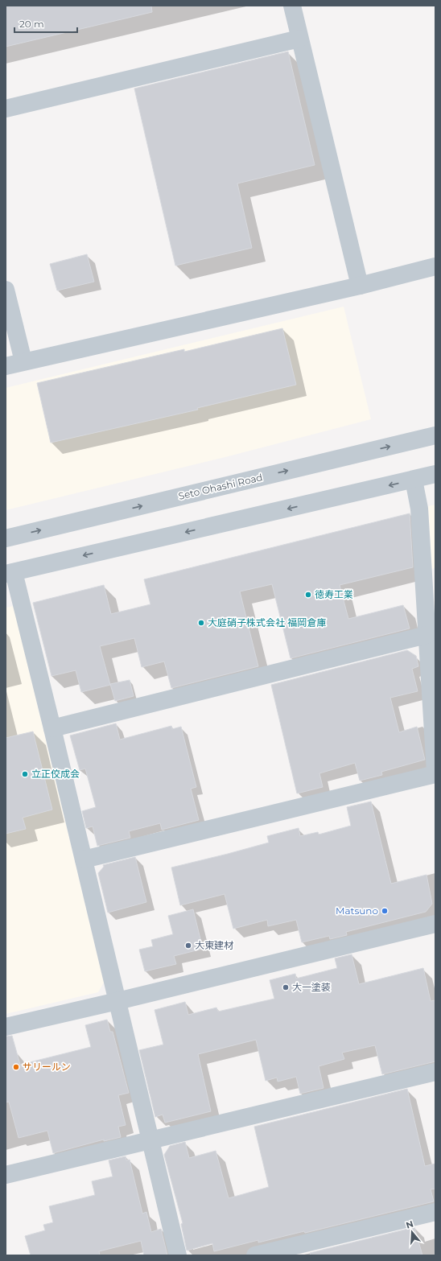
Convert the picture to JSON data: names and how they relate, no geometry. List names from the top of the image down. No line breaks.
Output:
{"streets":{"street":["Seto Ohashi Road"]},"places":["徳寿工業","大庭硝子株式会社 福岡倉庫","立正佼成会","Matsuno","大東建材","大一塗装","サリールン"],"scale_bar":"20 m","north":"top"}
